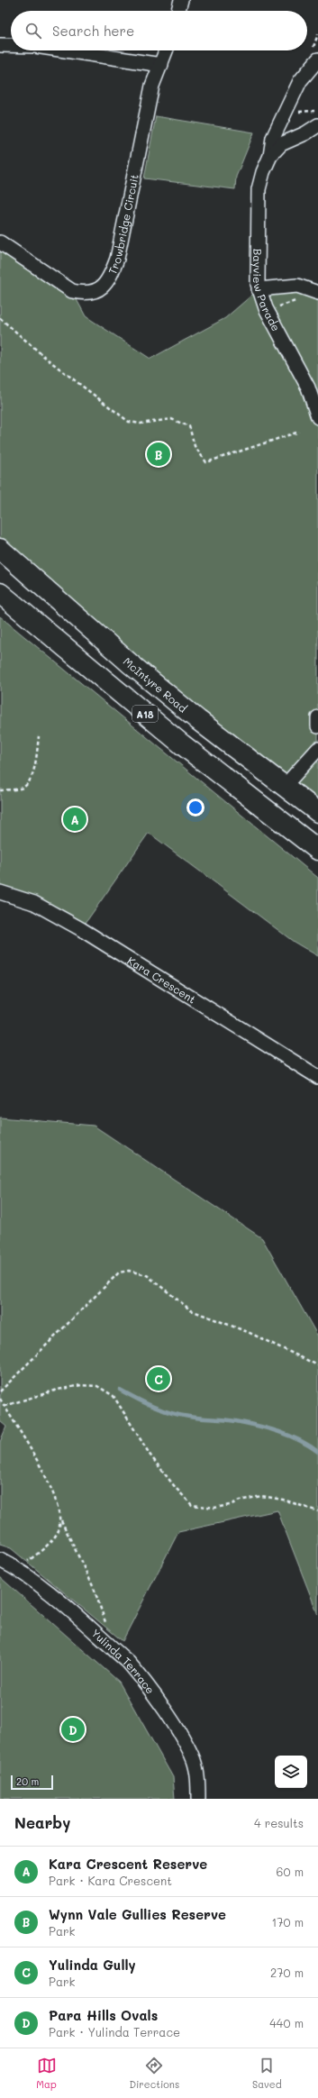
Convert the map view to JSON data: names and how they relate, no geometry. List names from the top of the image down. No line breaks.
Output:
{"streets":{"main road":["McIntyre Road","A18"],"street":["Trowbridge Circuit","Bayview Parade","Kara Crescent","Yulinda Terrace"]},"scale_bar":"20 m","page":{"search":"Search here","pins":["B","A","C","D"],"scale":"20 m","heading":["Nearby","4 results"],"list":[{"mark":"A","name":"Kara Crescent Reserve","note":"Park · Kara Crescent","value":"60 m"},{"mark":"B","name":"Wynn Vale Gullies Reserve","note":"Park","value":"170 m"},{"mark":"C","name":"Yulinda Gully","note":"Park","value":"270 m"},{"mark":"D","name":"Para Hills Ovals","note":"Park · Yulinda Terrace","value":"440 m"}],"nav":["Map","Directions","Saved"]}}
